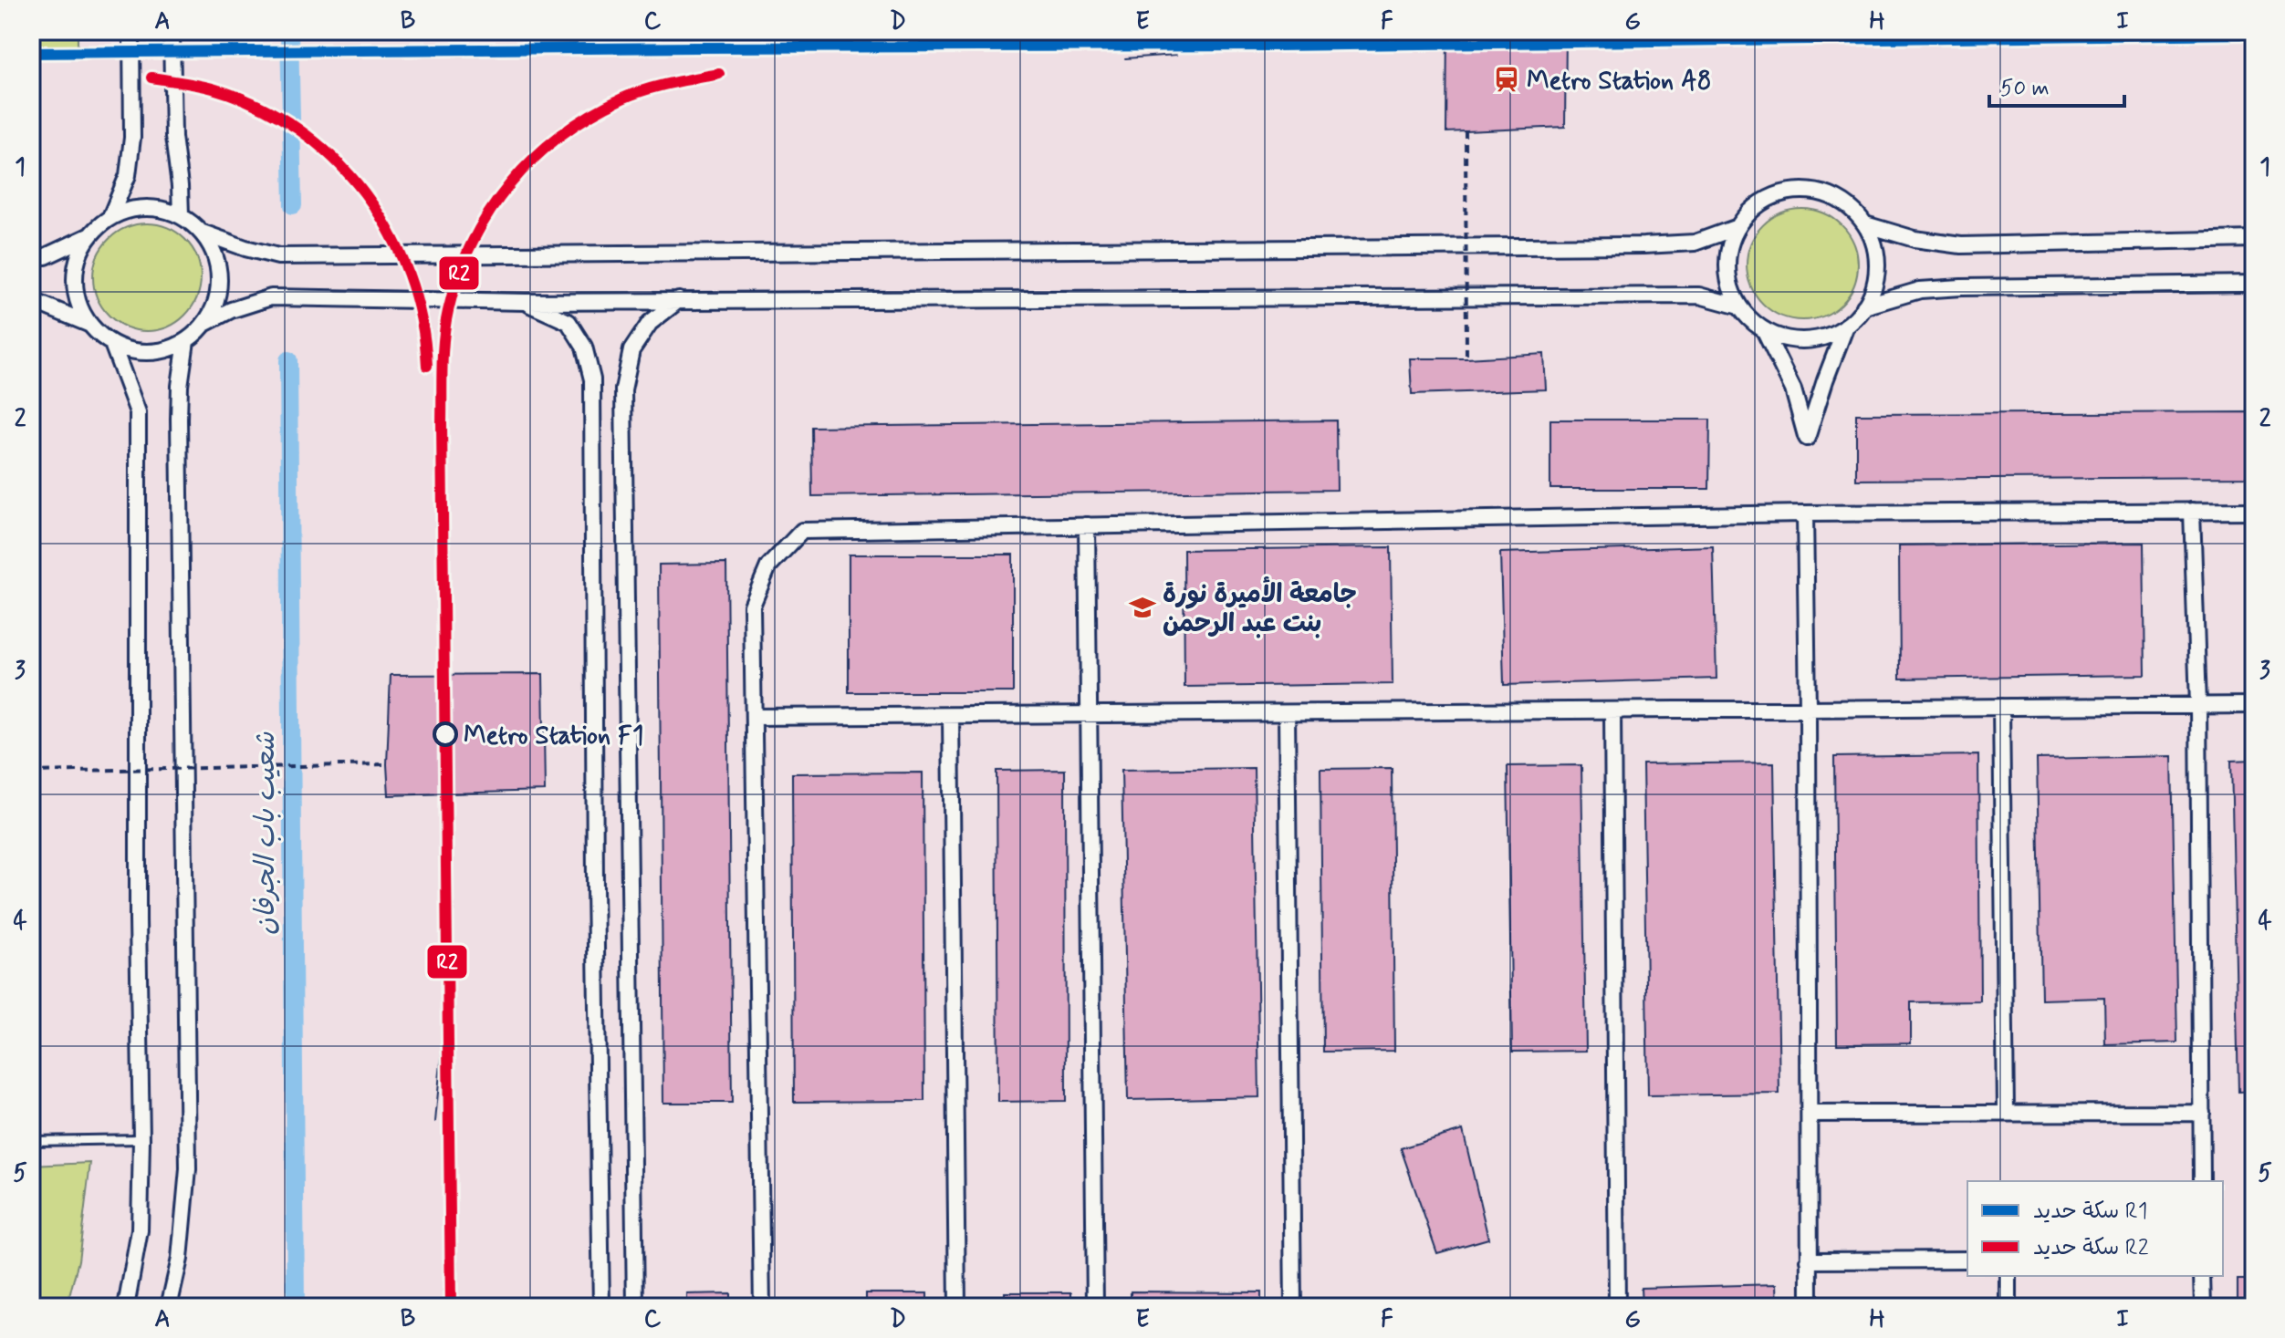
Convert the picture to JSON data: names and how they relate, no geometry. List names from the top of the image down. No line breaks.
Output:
{"water":["شعيب باب الجرفان"],"places":{"station":["Metro Station A8"],"school or university":["جامعة الأميرة نورة بنت عبد الرحمن"],"other":["Metro Station F1"]},"lines":["rail line R1","rail line R2"],"legend":["سكة حديد R1","سكة حديد R2"],"scale_bar":"50 m","grid":{"columns":["A","B","C","D","E","F","G","H","I"],"rows":["1","2","3","4","5"]}}
